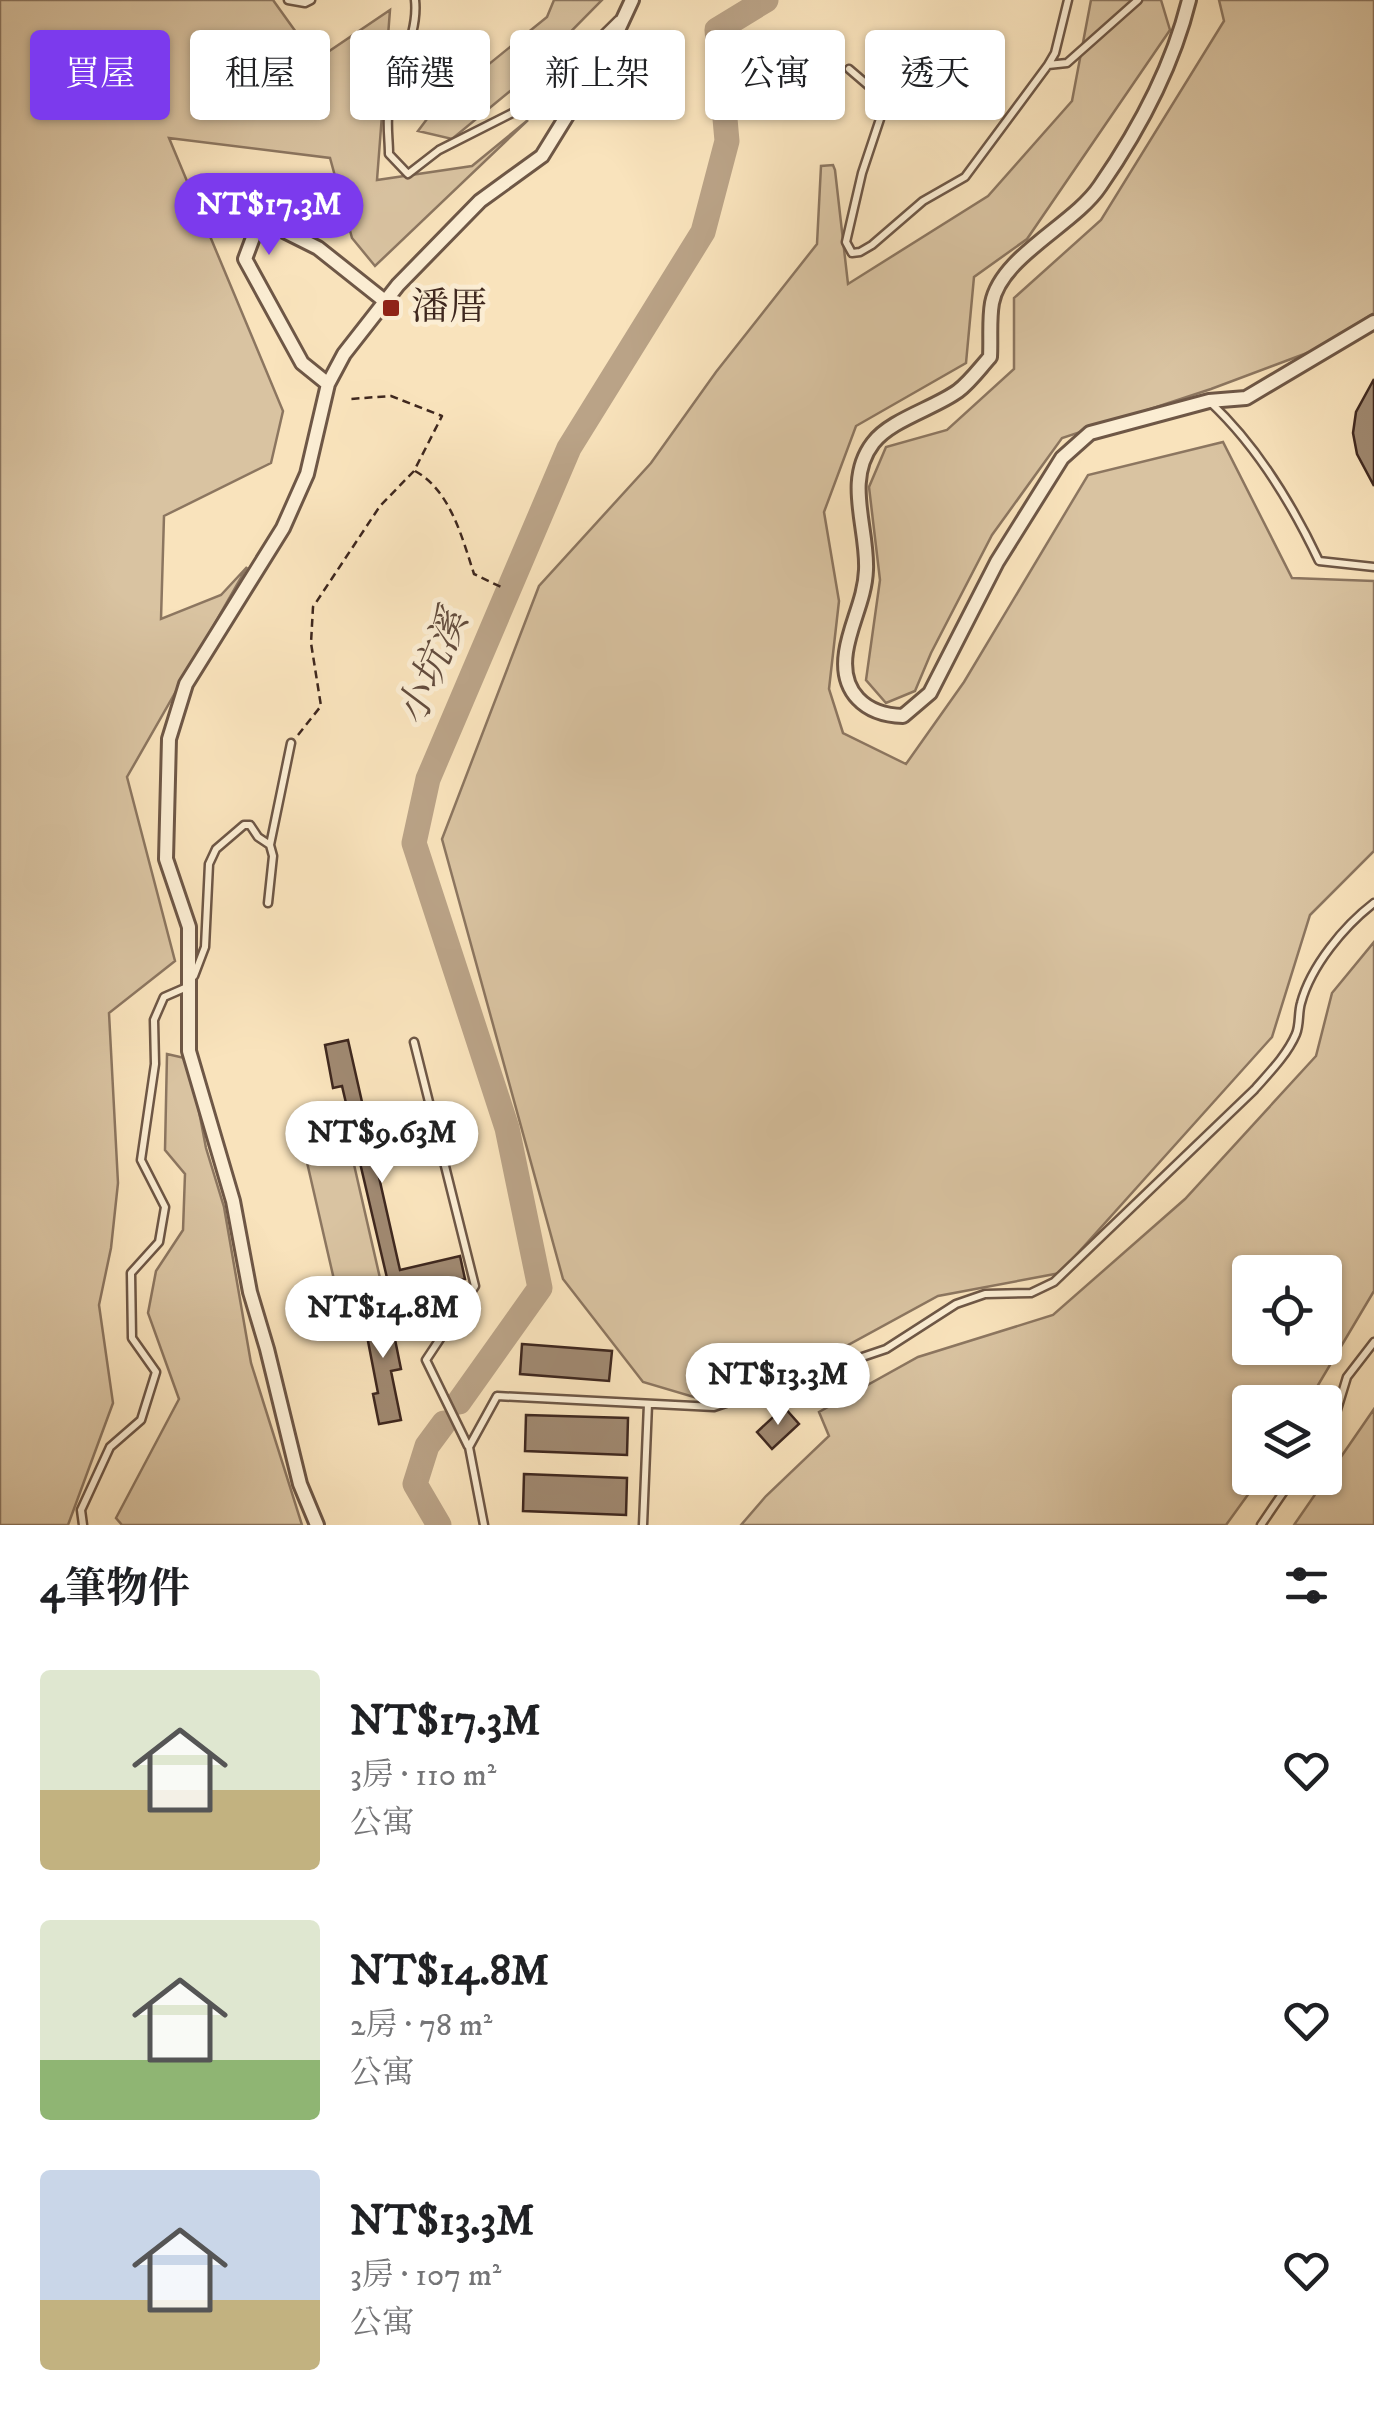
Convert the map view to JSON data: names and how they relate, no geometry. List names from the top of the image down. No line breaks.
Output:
{"water":["小坑溪"],"places":{"transit":["潘厝"]},"page":{"chip":["買屋","租屋","篩選","新上架","公寓","透天"],"price":["NT$17.3M","NT$9.63M","NT$14.8M","NT$13.3M"],"heading":"4筆物件","list":[{"name":"NT$17.3M","note":"3房 · 110 m² · 公寓"},{"name":"NT$14.8M","note":"2房 · 78 m² · 公寓"},{"name":"NT$13.3M","note":"3房 · 107 m² · 公寓"}]}}
